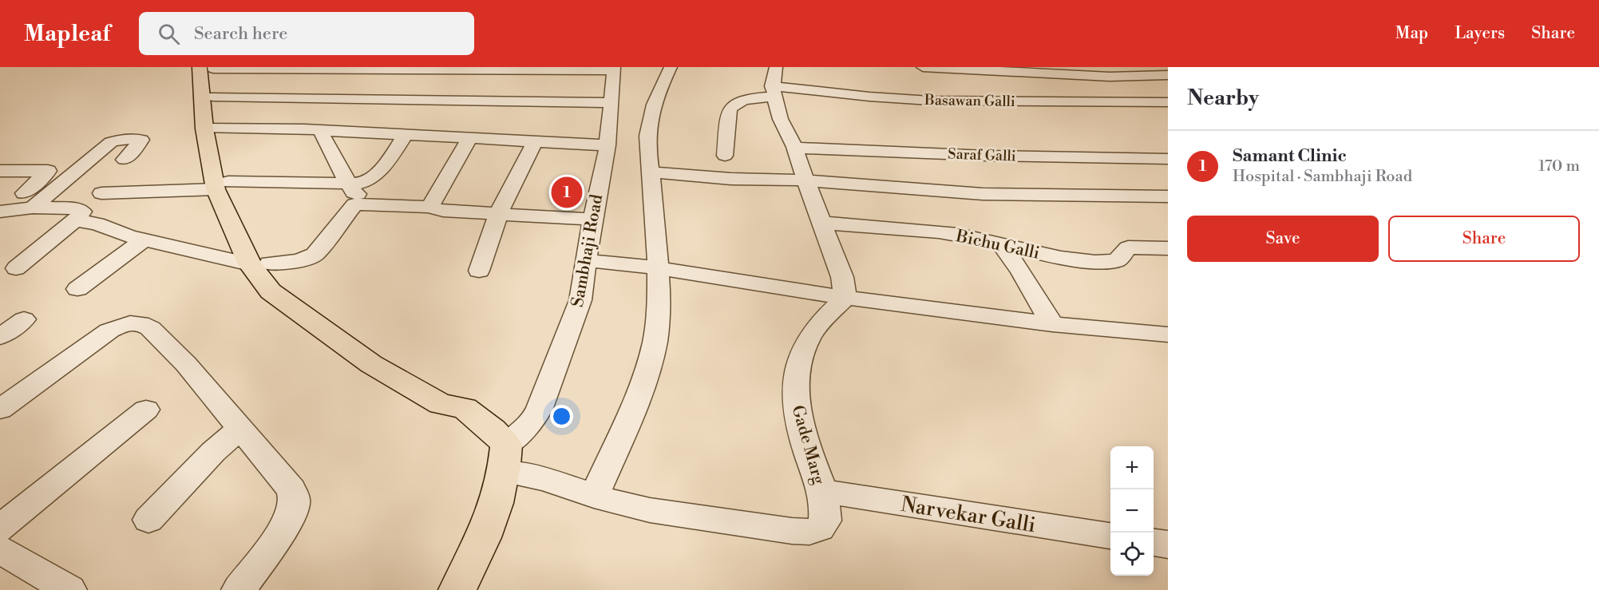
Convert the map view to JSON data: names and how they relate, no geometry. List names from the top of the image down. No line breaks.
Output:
{"streets":{"street":["Basawan Galli","Saraf Galli","Bichu Galli","Sambhaji Road","Gade Marg","Narvekar Galli"]},"crossings":[["Sambhaji Road","Gade Marg"],["Gade Marg","Narvekar Galli"]],"page":{"header":"Mapleaf","search":"Search here","nav":["Map","Layers","Share"],"heading":"Nearby","list":[{"mark":"1","name":"Samant Clinic","note":"Hospital · Sambhaji Road","value":"170 m"}],"pins":"1","buttons":["Save","Share"],"map_buttons":["+","−"]}}
